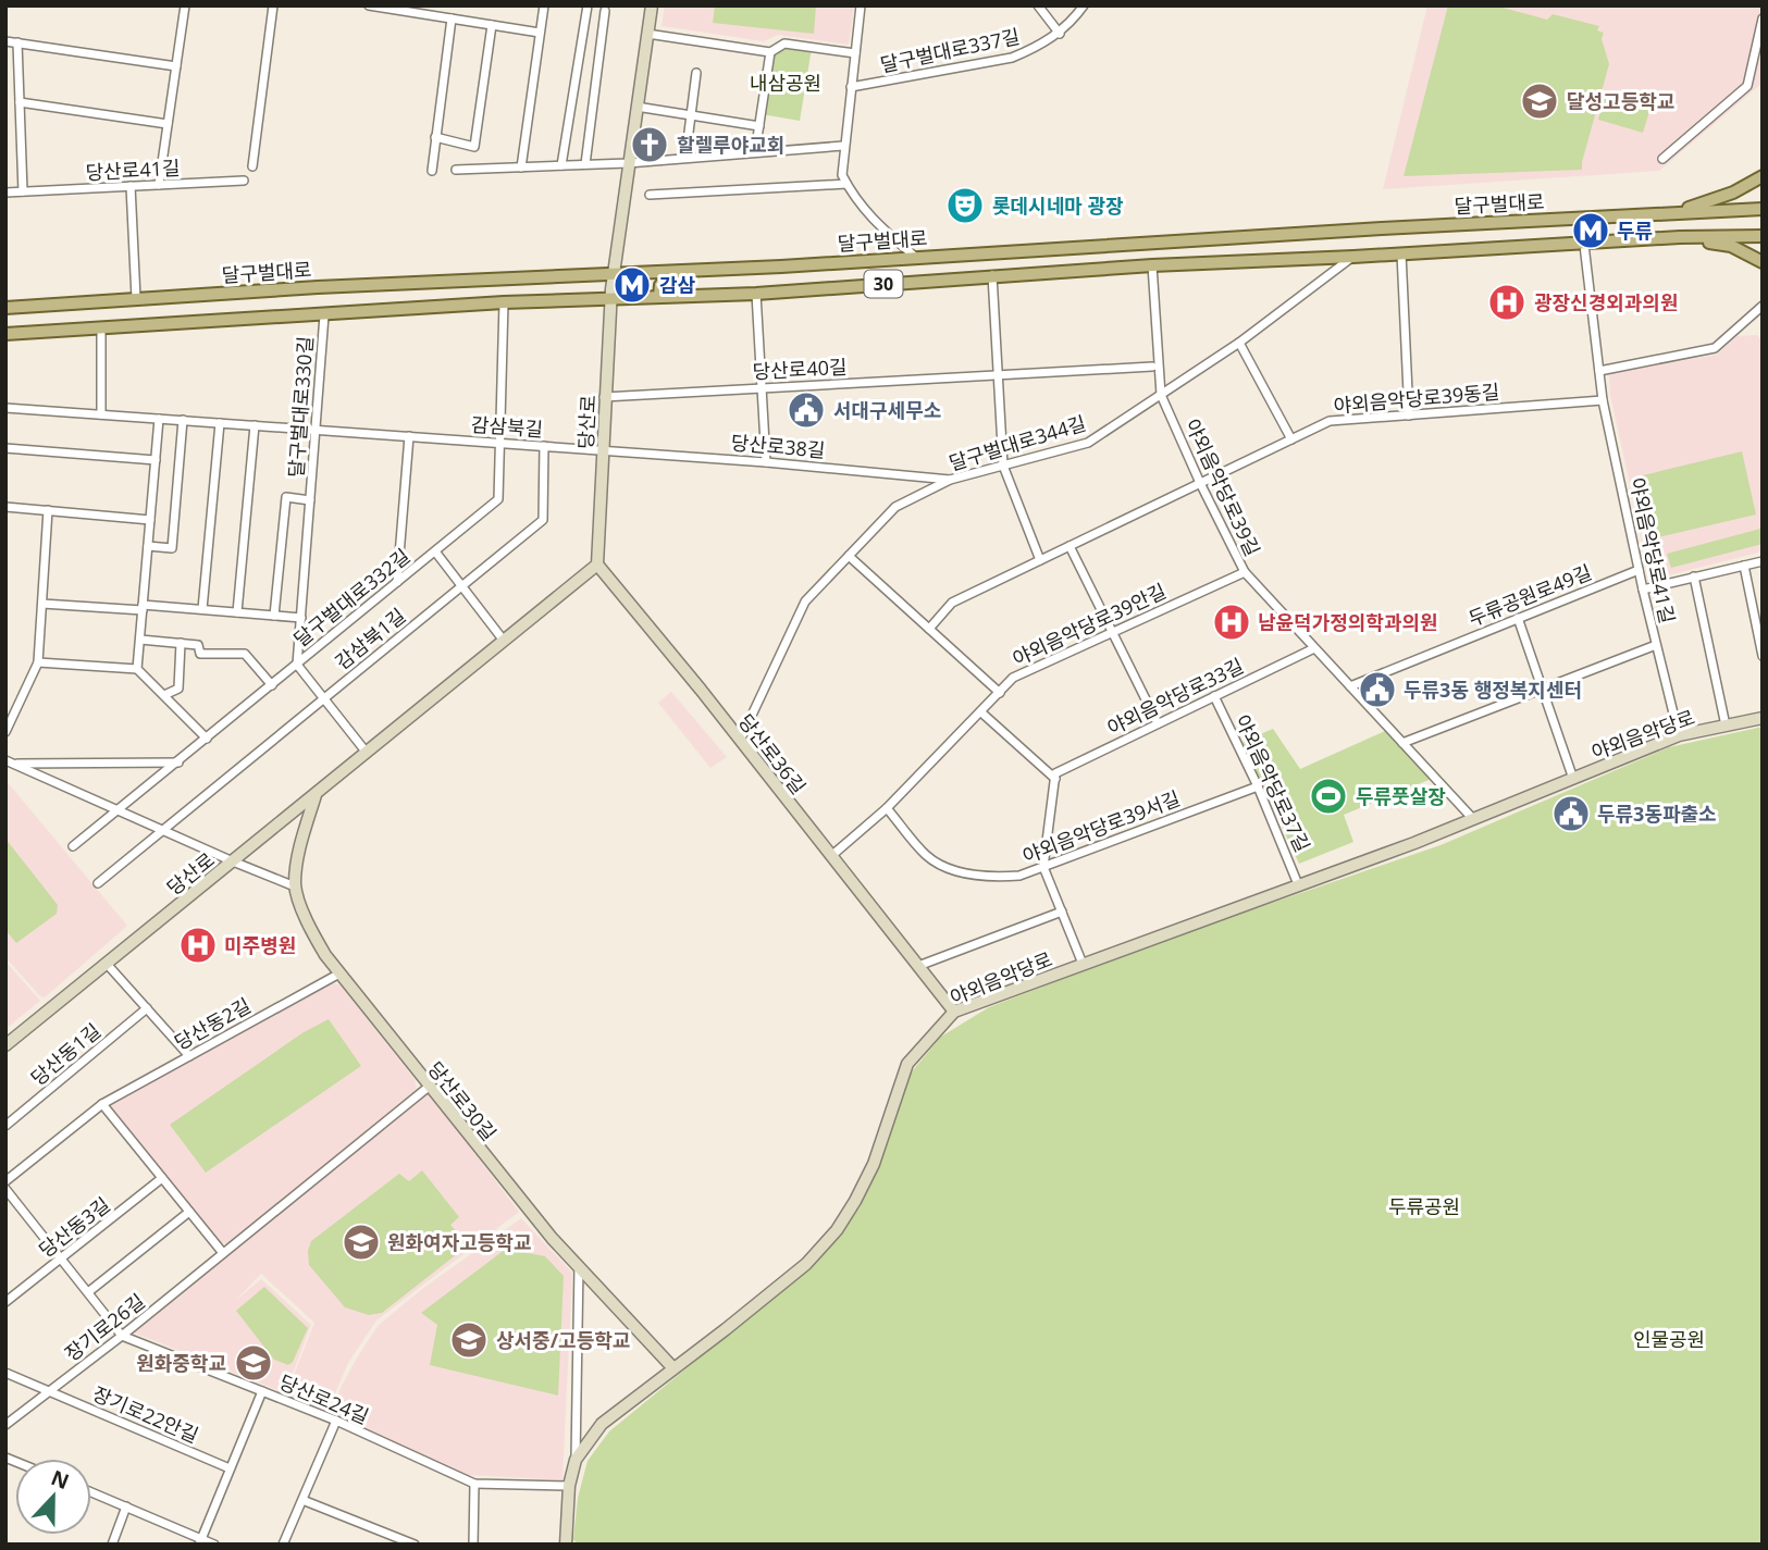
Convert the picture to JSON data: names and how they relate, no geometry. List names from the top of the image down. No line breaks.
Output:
{"streets":{"main road":["달구벌대로","30","당산로","야외음악당로","당산로36길","당산로30길"],"street":["달구벌대로337길","당산로41길","당산로40길","야외음악당로39동길","달구벌대로330길","감삼북길","달구벌대로344길","당산로38길","야외음악당로39길","야외음악당로41길","두류공원로49길","달구벌대로332길","야외음악당로39안길","감삼북1길","야외음악당로33길","야외음악당로37길","야외음악당로39서길","당산동2길","당산동1길","당산동3길","장기로26길","당산로24길","장기로22안길"]},"crossings":[["달구벌대로337길","달구벌대로"],["달구벌대로","당산로"],["30","달구벌대로330길"],["30","당산로"],["30","달구벌대로344길"],["30","야외음악당로39길"],["30","야외음악당로41길"],["30","달구벌대로332길"],["당산로40길","당산로"],["야외음악당로39동길","야외음악당로39길"],["야외음악당로39동길","야외음악당로41길"],["달구벌대로330길","감삼북길"],["당산로","감삼북길"],["당산로","당산로38길"],["당산로","당산로36길"],["감삼북길","당산로38길"],["감삼북길","달구벌대로332길"],["감삼북길","감삼북1길"],["달구벌대로344길","당산로38길"],["달구벌대로344길","야외음악당로39길"],["달구벌대로344길","당산로36길"],["야외음악당로39길","두류공원로49길"],["야외음악당로39길","야외음악당로39안길"],["야외음악당로39길","야외음악당로33길"],["야외음악당로39길","야외음악당로"],["야외음악당로41길","두류공원로49길"],["야외음악당로41길","야외음악당로"],["두류공원로49길","야외음악당로"],["야외음악당로39안길","야외음악당로33길"],["야외음악당로39안길","당산로36길"],["야외음악당로39안길","야외음악당로39서길"],["야외음악당로33길","야외음악당로37길"],["야외음악당로33길","야외음악당로39서길"],["야외음악당로","당산로36길"],["야외음악당로","야외음악당로37길"],["야외음악당로","당산로30길"],["야외음악당로","당산로24길"],["야외음악당로37길","야외음악당로39서길"],["당산동2길","당산로30길"],["당산로30길","장기로26길"],["장기로26길","당산로24길"],["장기로26길","장기로22안길"]],"parks":["내삼공원","두류공원","인물공원"],"places":{"school or university":["달성고등학교","원화여자고등학교","상서중/고등학교","원화중학교"],"church":["할렐루야교회"],"theatre":["롯데시네마 광장"],"metro station":["두류","감삼"],"hospital":["광장신경외과의원","남윤덕가정의학과의원","미주병원"],"public building":["서대구세무소","두류3동 행정복지센터","두류3동파출소"],"sports":["두류풋살장"]},"north":"top"}
